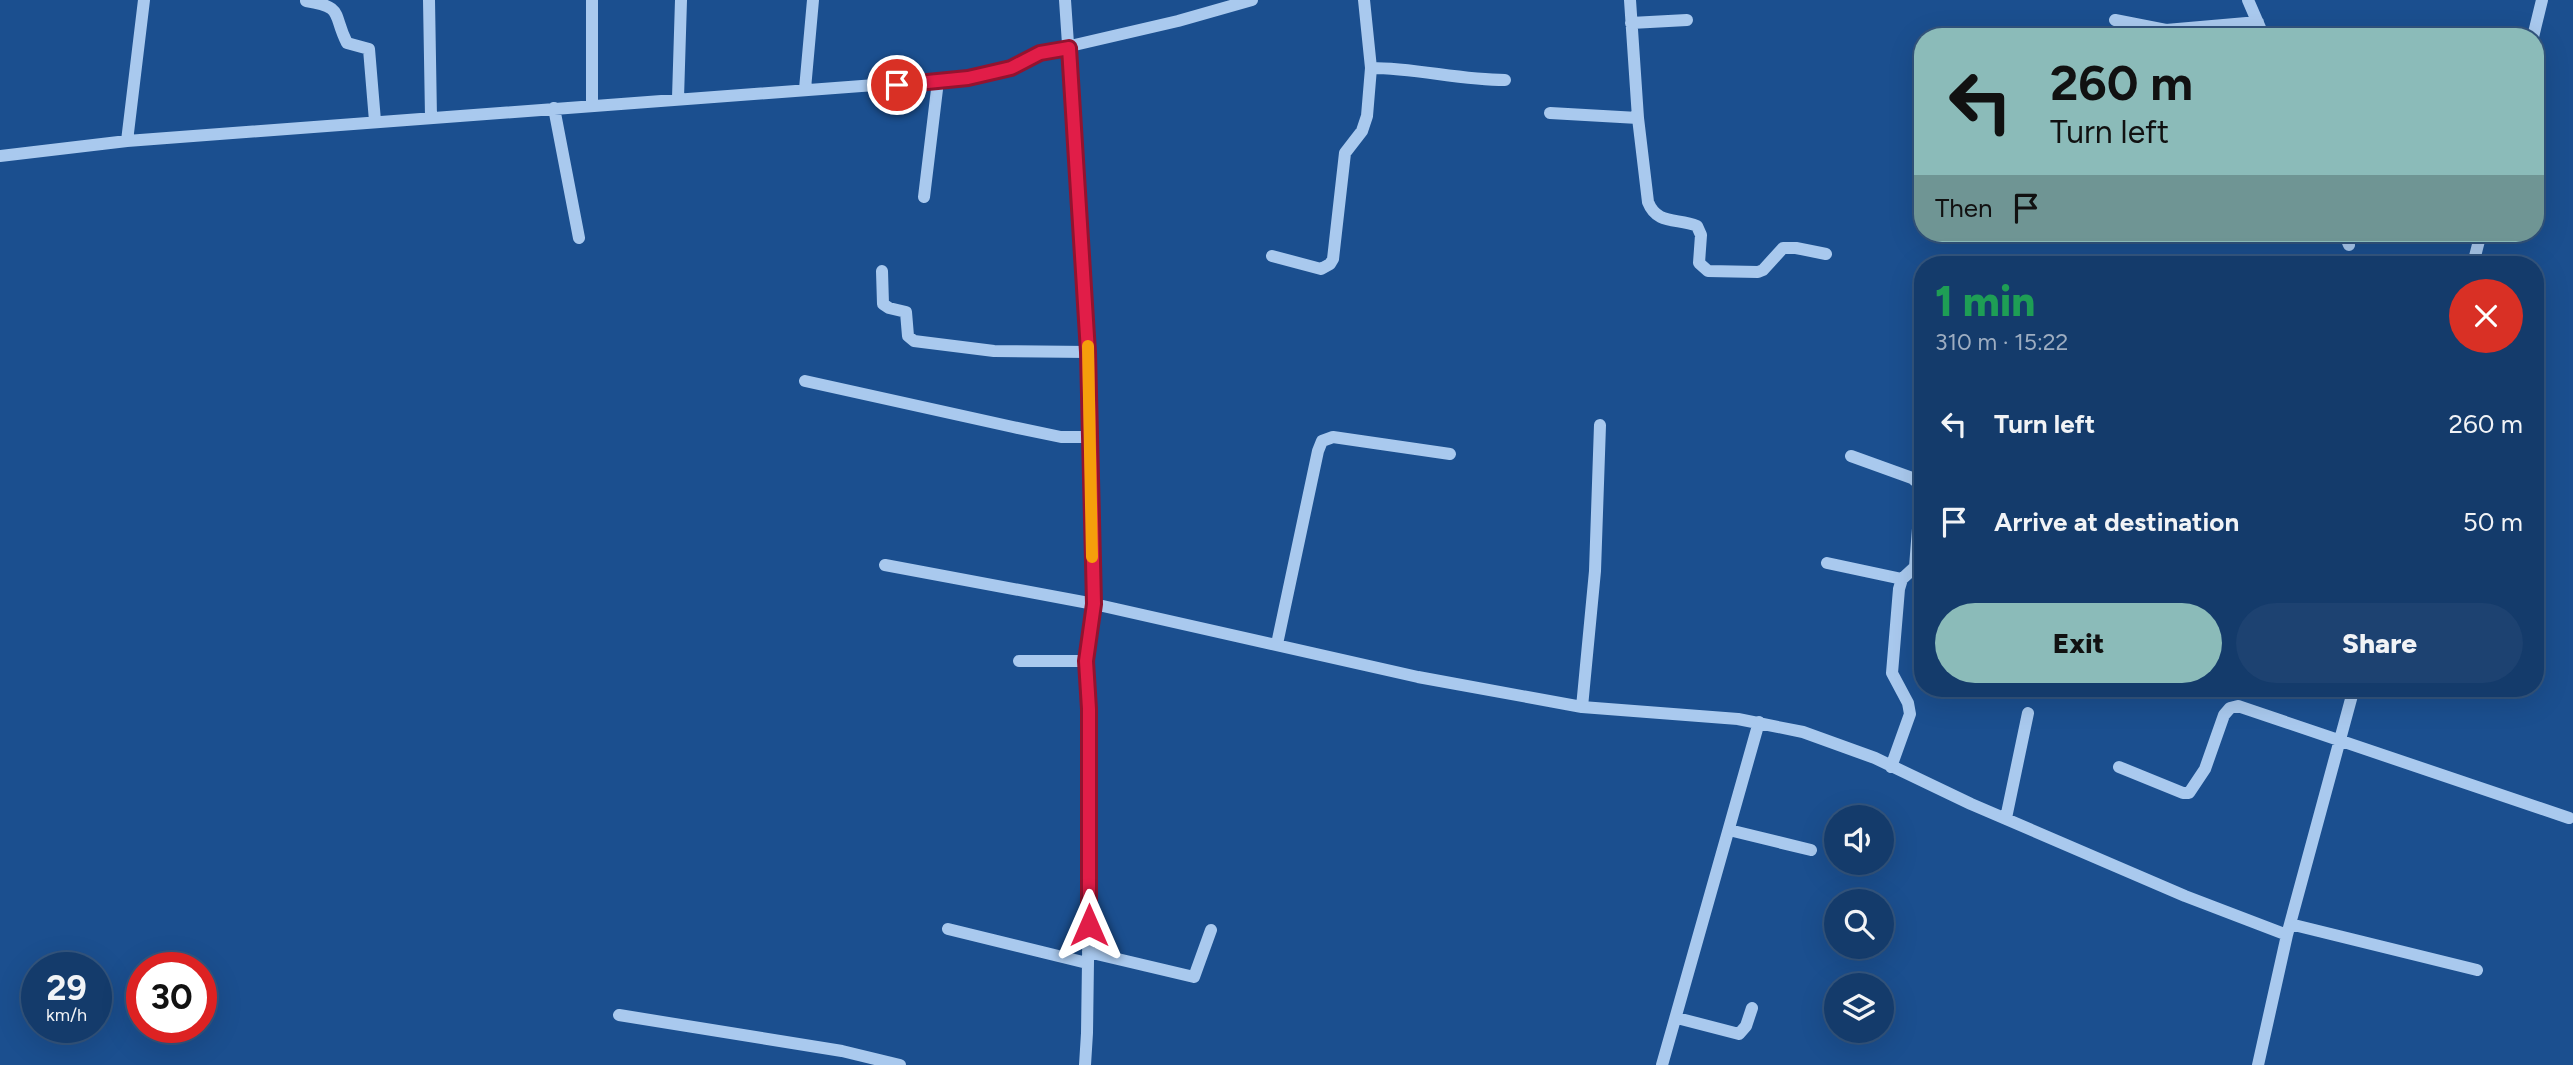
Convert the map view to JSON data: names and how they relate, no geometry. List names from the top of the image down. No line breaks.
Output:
{"page":{"turn":["260 m","Turn left"],"then":"Then","heading":["1 min","310 m · 15:22"],"list":[{"name":"Turn left","value":"260 m"},{"name":"Arrive at destination","value":"50 m"}],"buttons":["Exit","Share"],"speed":"29 km/h","limit":"30"}}
